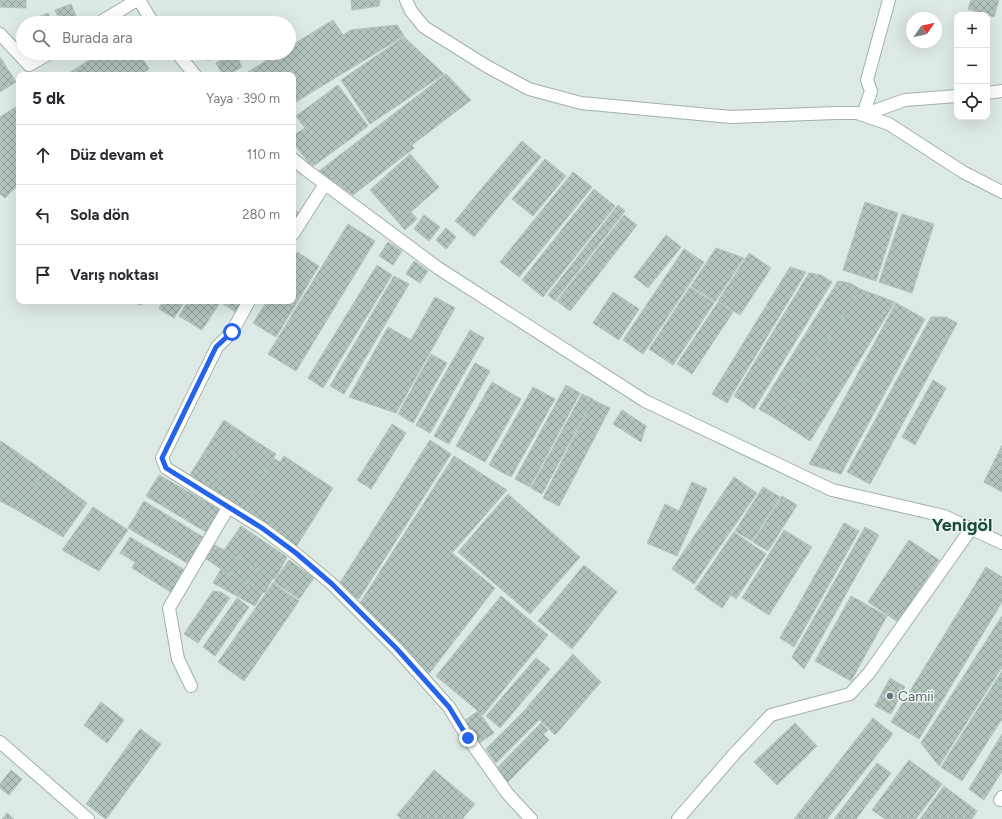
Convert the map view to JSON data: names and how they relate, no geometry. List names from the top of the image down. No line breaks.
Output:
{"districts":["Yenigöl"],"places":["Camii"],"north":"top right","page":{"map_buttons":["+","−"],"search":"Burada ara","heading":["5 dk","Yaya · 390 m"],"list":[["Düz devam et","110 m"],["Sola dön","280 m"],"Varış noktası"]}}
